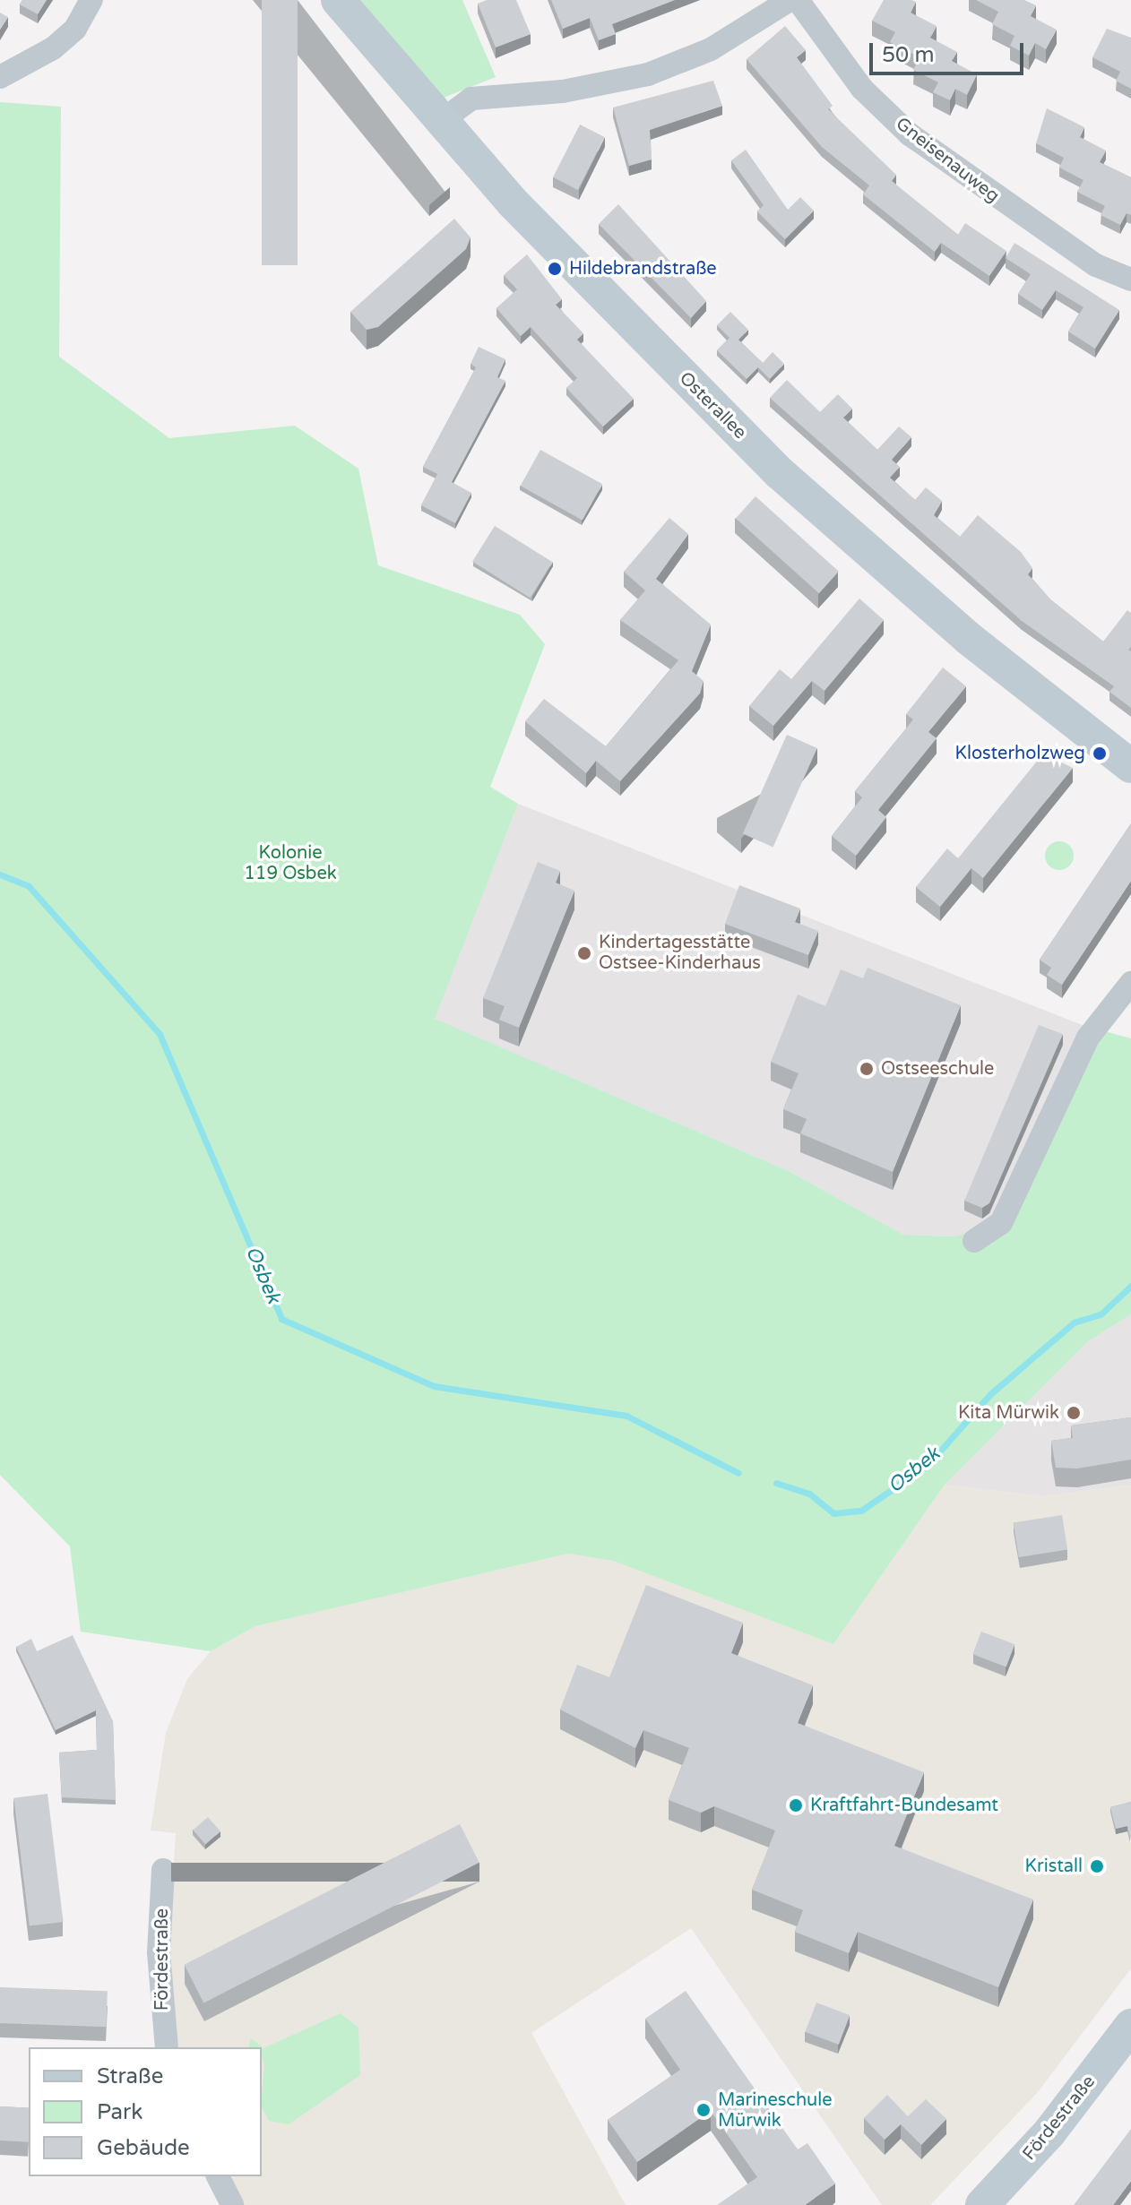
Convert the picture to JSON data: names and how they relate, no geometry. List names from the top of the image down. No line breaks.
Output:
{"streets":{"street":["Gneisenauweg","Osterallee","Fördestraße"]},"water":["Osbek"],"parks":["Kolonie 119 Osbek"],"places":["Hildebrandstraße","Klosterholzweg","Kindertagesstätte Ostsee-Kinderhaus","Ostseeschule","Kita Mürwik","Kraftfahrt-Bundesamt","Kristall","Marineschule Mürwik"],"legend":["Straße","Park","Gebäude"],"scale_bar":"50 m"}
